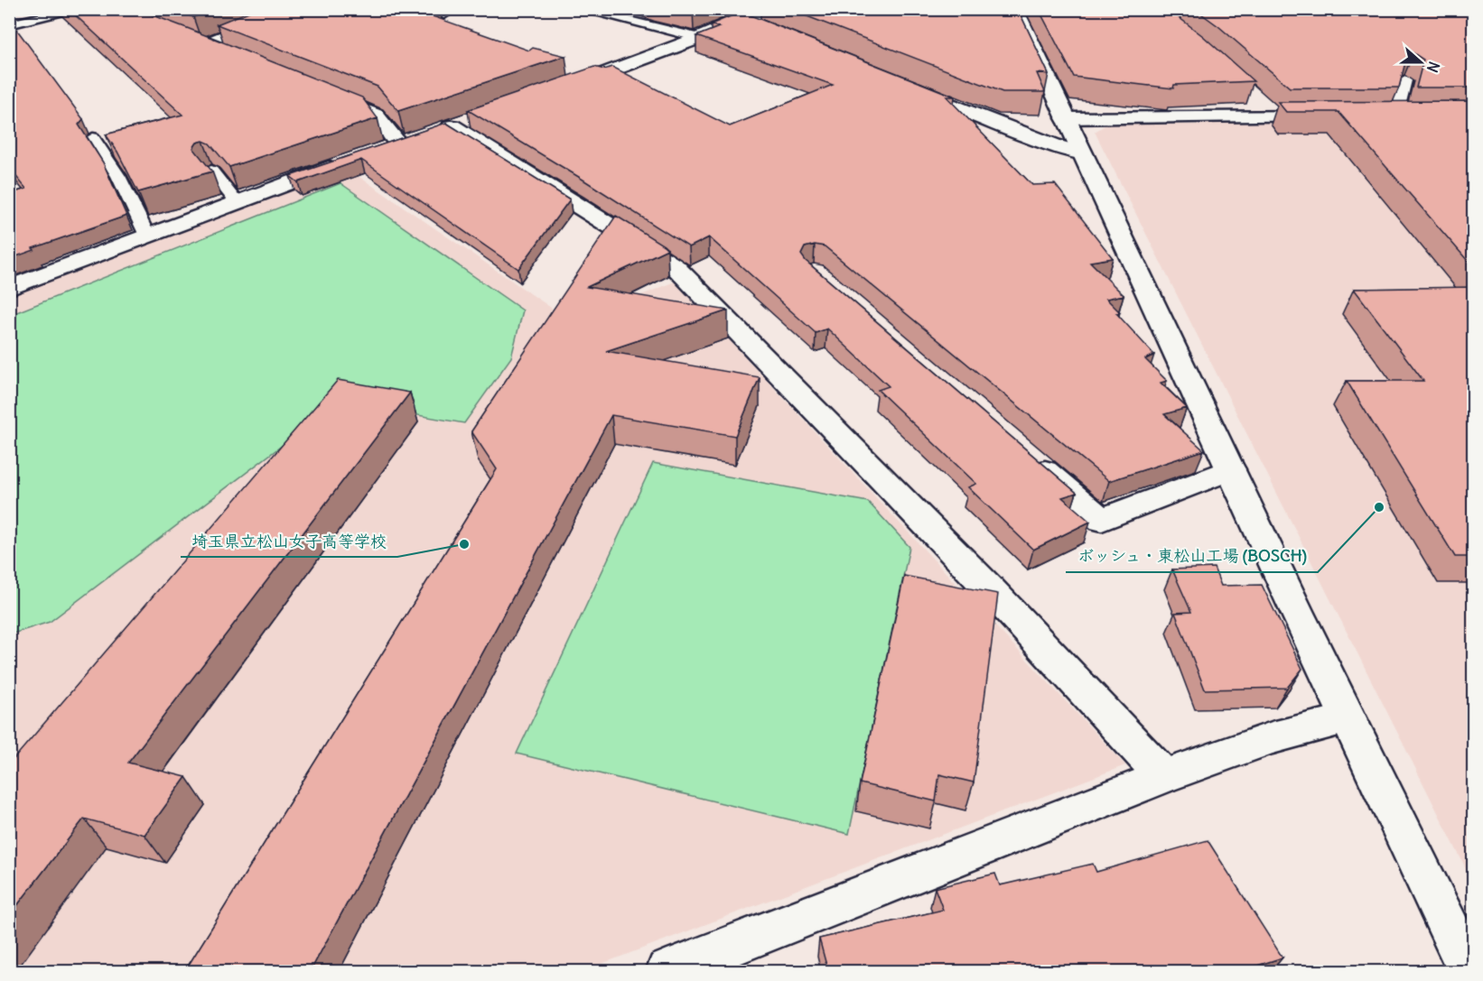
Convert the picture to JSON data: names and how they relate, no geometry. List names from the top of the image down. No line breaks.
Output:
{"places":["ボッシュ・東松山工場 (BOSCH)","埼玉県立松山女子高等学校"],"north":"right"}
